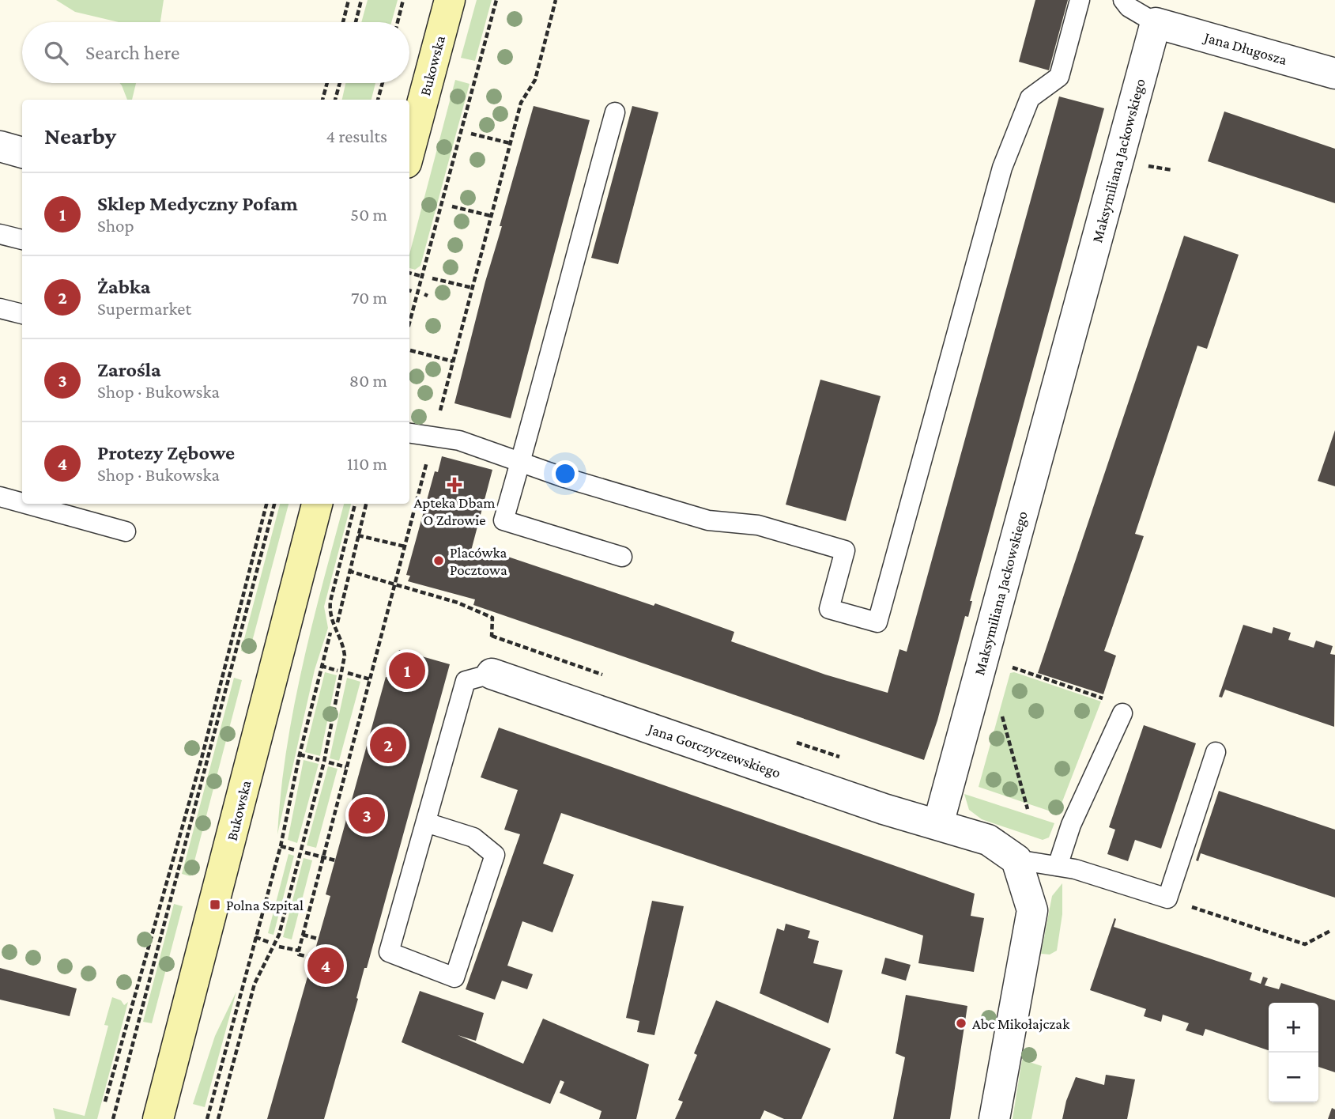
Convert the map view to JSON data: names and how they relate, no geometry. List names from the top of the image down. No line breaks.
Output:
{"streets":{"street":["Jana Długosza","Bukowska","Maksymiliana Jackowskiego","Jana Gorczyczewskiego"]},"crossings":[["Jana Długosza","Maksymiliana Jackowskiego"],["Maksymiliana Jackowskiego","Jana Gorczyczewskiego"]],"places":{"health":["Apteka Dbam O Zdrowie"],"other":["Placówka Pocztowa","Abc Mikołajczak"],"transit":["Polna Szpital"]},"page":{"search":"Search here","heading":["Nearby","4 results"],"list":[{"mark":"1","name":"Sklep Medyczny Pofam","note":"Shop","value":"50 m"},{"mark":"2","name":"Żabka","note":"Supermarket","value":"70 m"},{"mark":"3","name":"Zarośla","note":"Shop · Bukowska","value":"80 m"},{"mark":"4","name":"Protezy Zębowe","note":"Shop · Bukowska","value":"110 m"}],"pins":["1","2","3","4"],"map_buttons":["+","−"]}}
